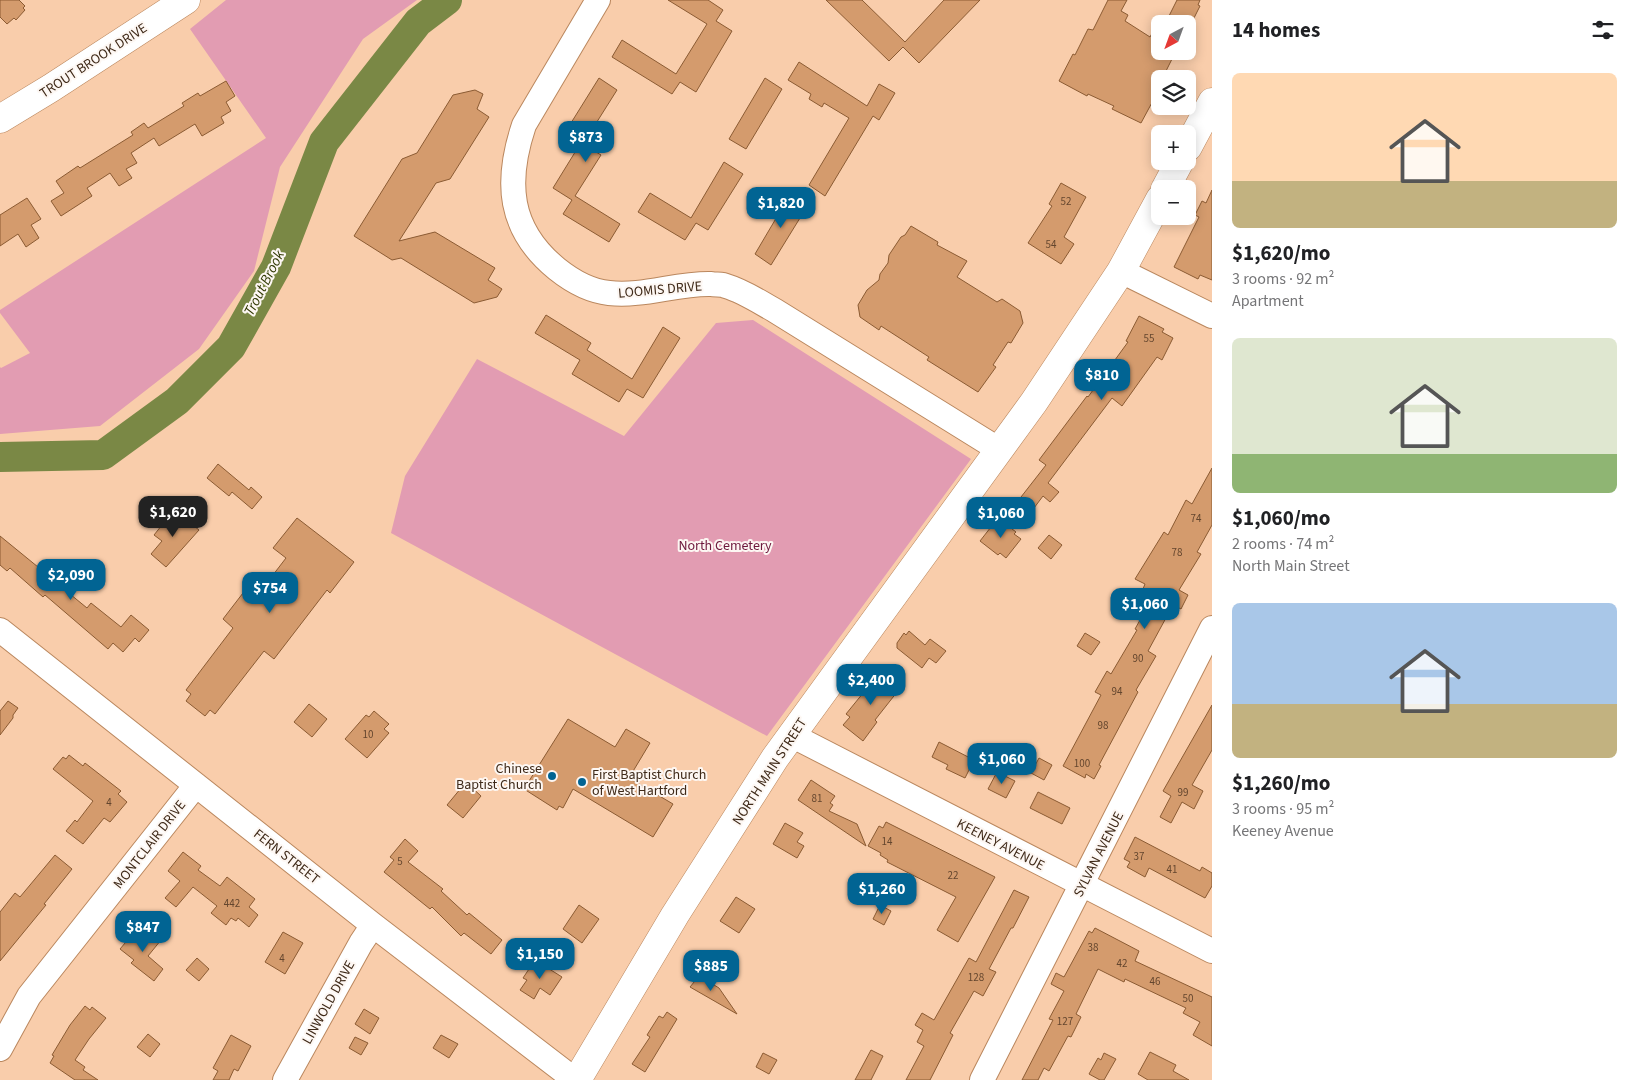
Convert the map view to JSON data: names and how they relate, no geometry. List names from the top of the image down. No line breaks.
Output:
{"streets":{"main road":["TROUT BROOK DRIVE","NORTH MAIN STREET"],"street":["LOOMIS DRIVE","MONTCLAIR DRIVE","KEENEY AVENUE","SYLVAN AVENUE","FERN STREET","LINWOLD DRIVE"]},"crossings":[["LOOMIS DRIVE","NORTH MAIN STREET"],["NORTH MAIN STREET","KEENEY AVENUE"],["NORTH MAIN STREET","FERN STREET"],["MONTCLAIR DRIVE","FERN STREET"],["KEENEY AVENUE","SYLVAN AVENUE"],["FERN STREET","LINWOLD DRIVE"]],"water":["Trout Brook"],"parks":["North Cemetery"],"places":["Chinese Baptist Church","First Baptist Church of West Hartford"],"house_numbers":["52","54","55","74","78","90","94","98","10","100","99","81","4","14","37","5","41","22","442","38","4","42","128","46","50","127"],"north":"bottom left","page":{"heading":"14 homes","map_buttons":["+","−"],"list":[{"name":"$1,620/mo","note":"3 rooms · 92 m² · Apartment"},{"name":"$1,060/mo","note":"2 rooms · 74 m² · North Main Street"},{"name":"$1,260/mo","note":"3 rooms · 95 m² · Keeney Avenue"}],"price":["$873","$1,820","$810","$1,620","$1,060","$2,090","$754","$1,060","$2,400","$1,060","$1,260","$847","$1,150","$885"]}}
